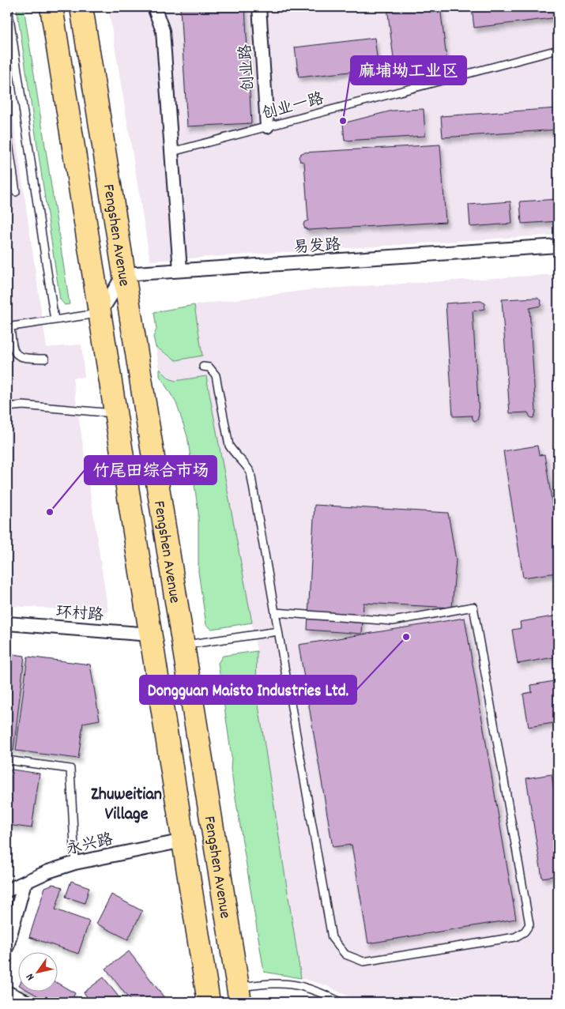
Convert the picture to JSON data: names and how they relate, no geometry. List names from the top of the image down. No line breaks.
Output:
{"streets":{"highway":["Fengshen Avenue"],"street":["创业路","易发路","环村路","永兴路"],"lane":["创业一路"]},"crossings":[["创业路","创业一路"],["Fengshen Avenue","易发路"],["Fengshen Avenue","环村路"],["Fengshen Avenue","永兴路"]],"districts":["Zhuweitian Village"],"places":["麻埔坳工业区","竹尾田综合市场","Dongguan Maisto Industries Ltd."],"north":"bottom left"}
